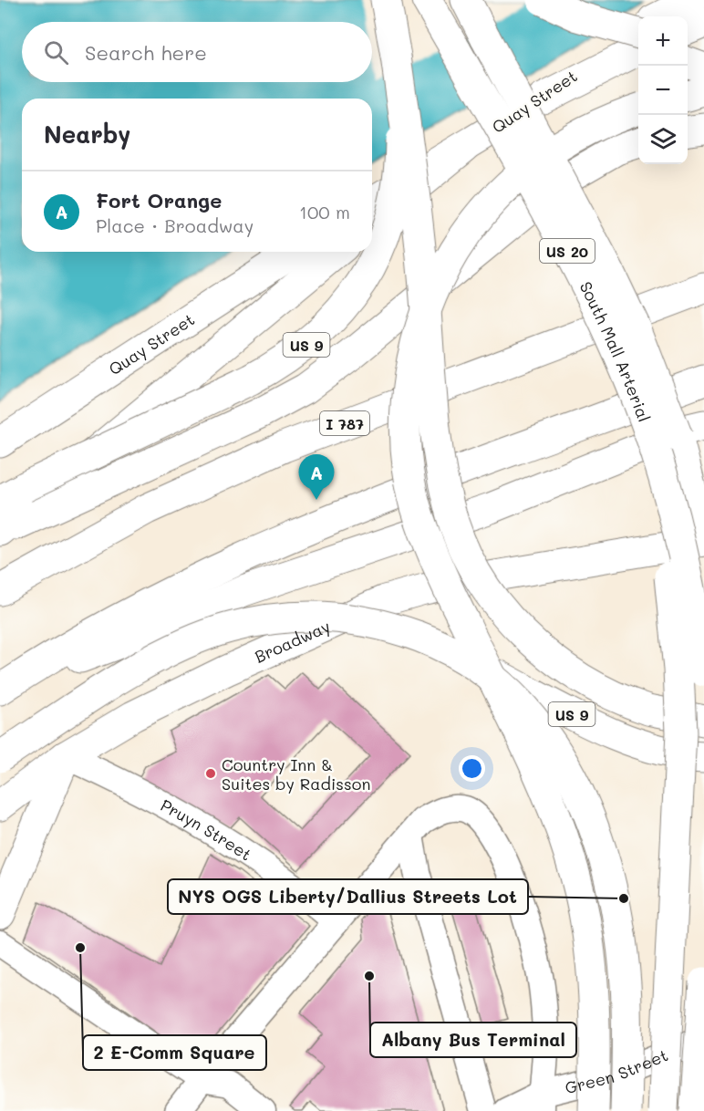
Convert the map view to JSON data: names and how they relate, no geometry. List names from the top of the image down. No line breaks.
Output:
{"streets":{"main road":["Quay Street","US 20","US 9","South Mall Arterial","I 787","Broadway"],"street":["Pruyn Street","Green Street"]},"crossings":[["US 20","South Mall Arterial"],["South Mall Arterial","Broadway"],["Broadway","Pruyn Street"]],"places":["Country Inn & Suites by Radisson","NYS OGS Liberty/Dallius Streets Lot","2 E-Comm Square","Albany Bus Terminal"],"page":{"map_buttons":["+","−"],"search":"Search here","heading":"Nearby","list":[{"mark":"A","name":"Fort Orange","note":"Place · Broadway","value":"100 m"}],"pins":"A"}}
